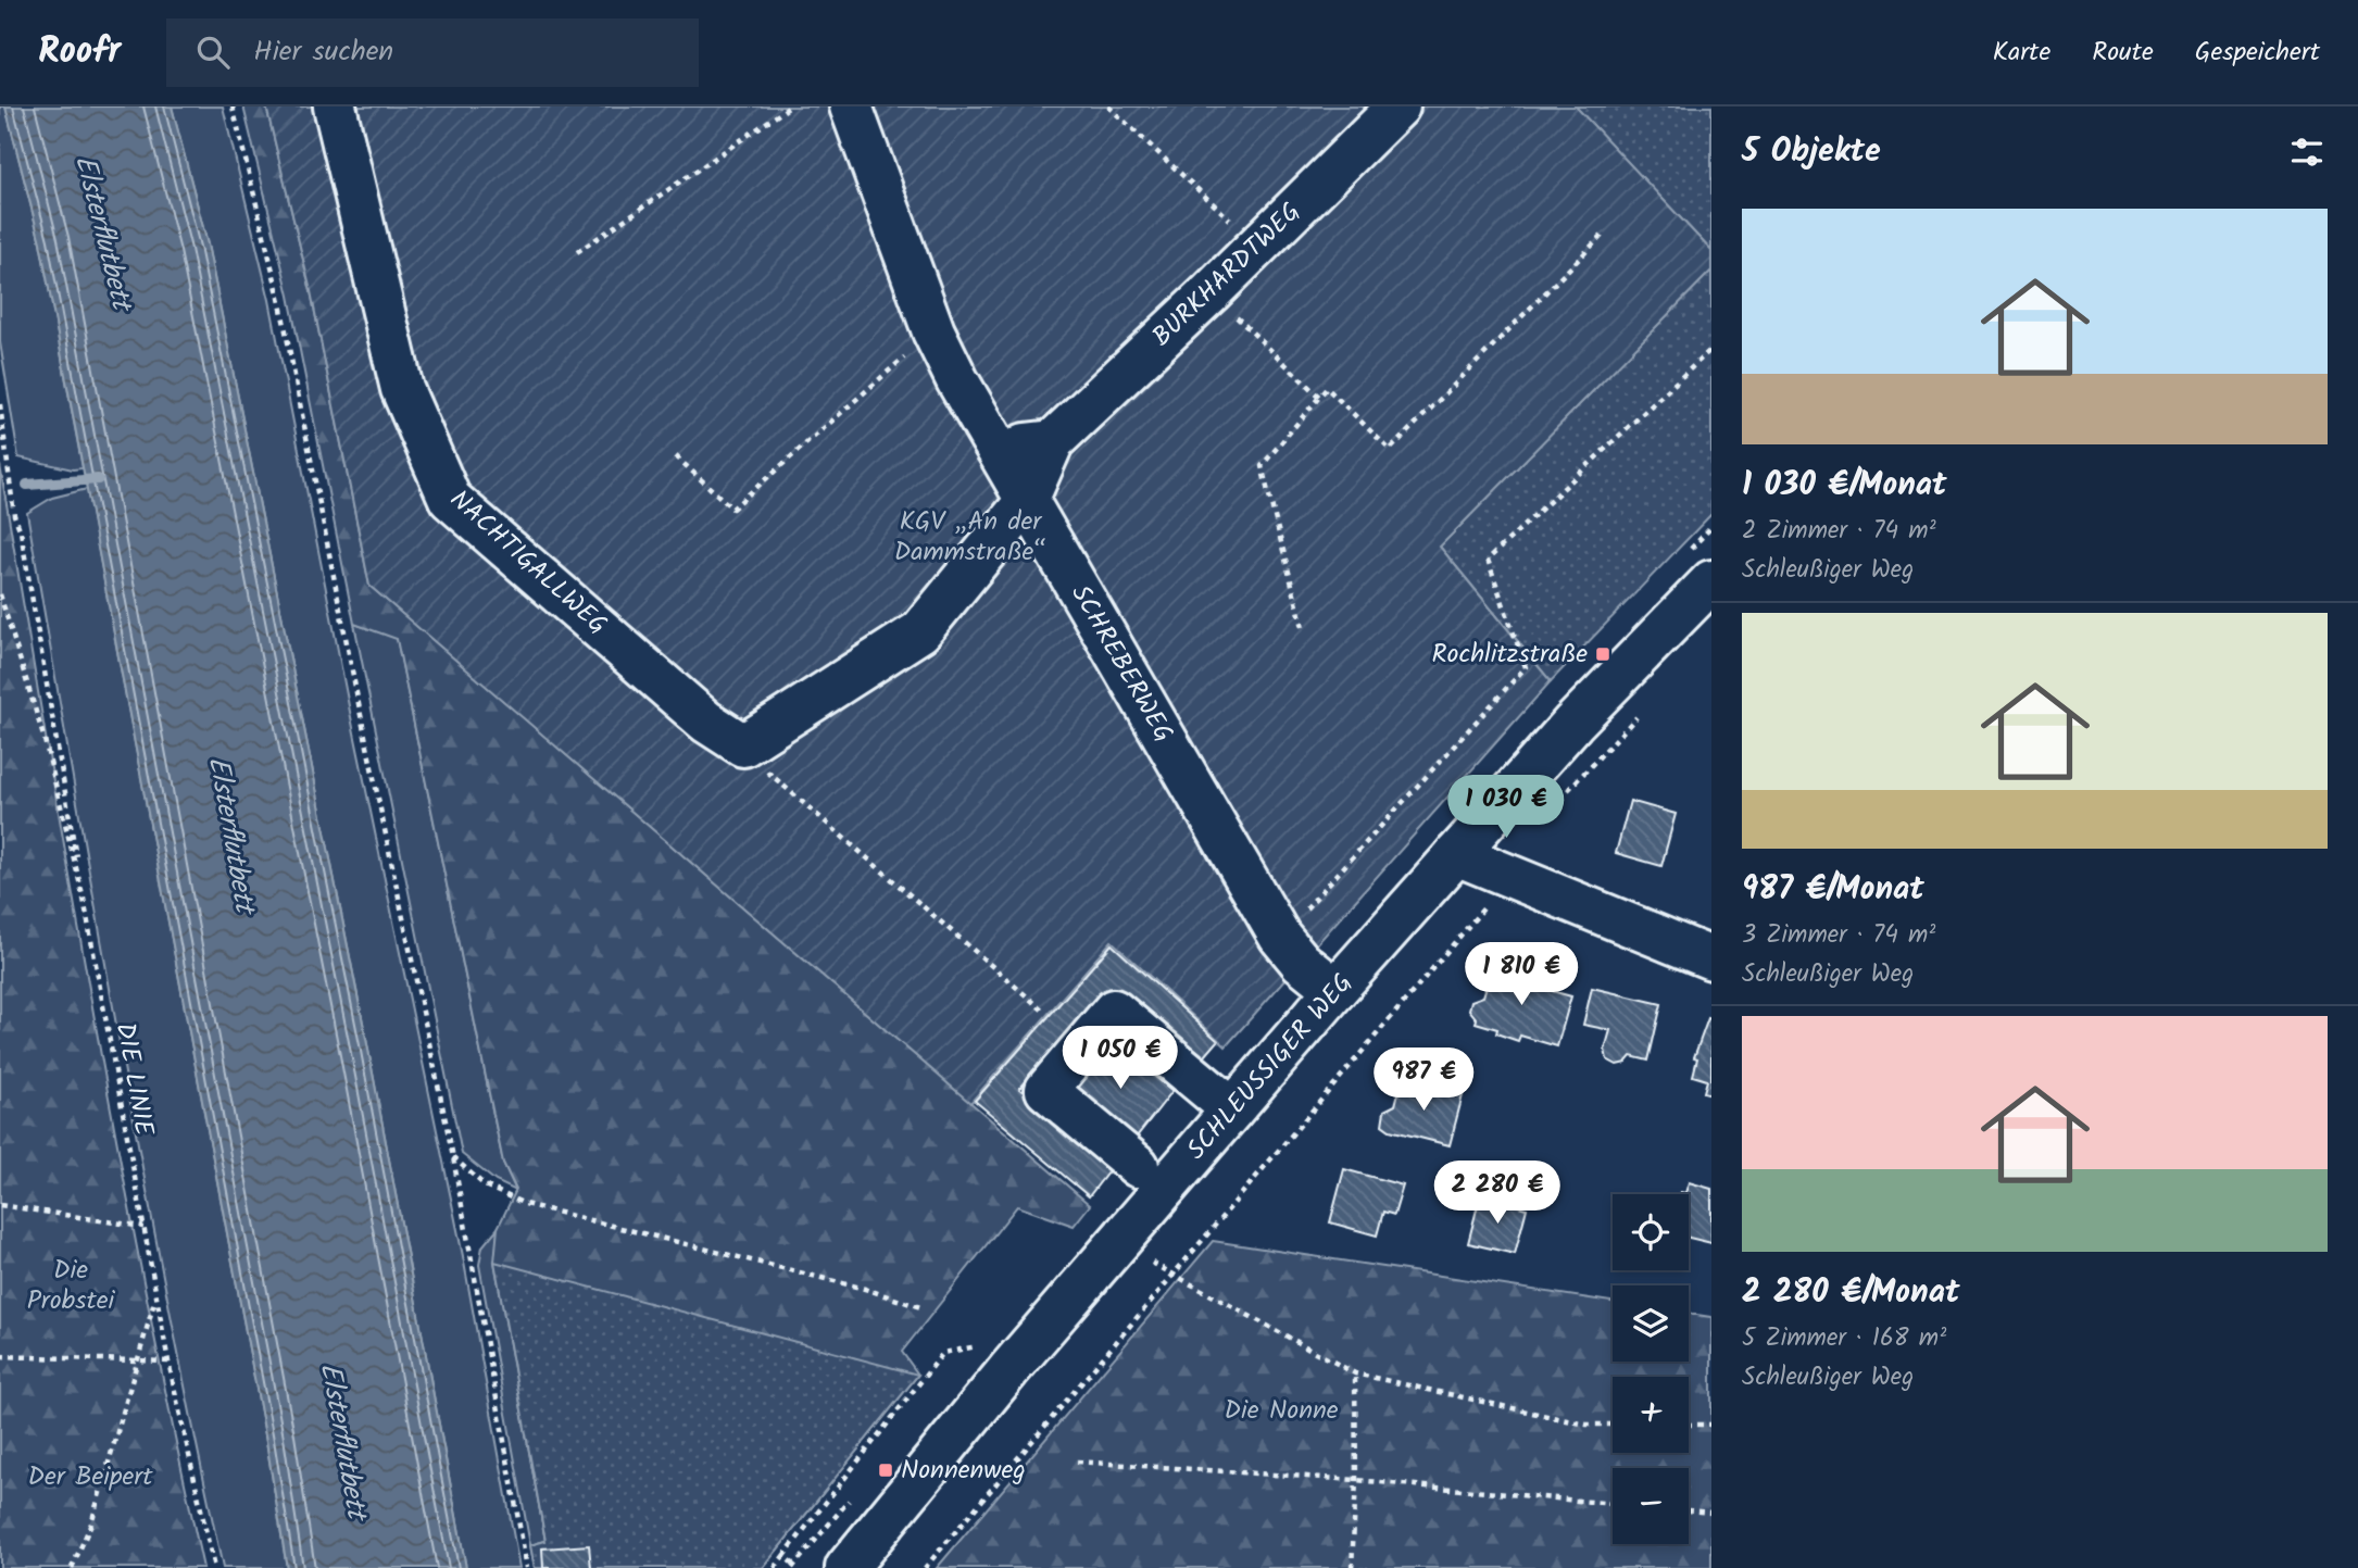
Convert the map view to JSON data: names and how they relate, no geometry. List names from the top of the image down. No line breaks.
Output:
{"streets":{"main road":["BURKHARDTWEG","NACHTIGALLWEG","SCHREBERWEG","SCHLEUSSIGER WEG"],"path":["DIE LINIE"]},"crossings":[["BURKHARDTWEG","NACHTIGALLWEG"],["BURKHARDTWEG","SCHREBERWEG"],["SCHREBERWEG","SCHLEUSSIGER WEG"]],"water":["Elsterflutbett"],"parks":["KGV „An der Dammstraße“","Die Probstei","Die Nonne","Der Beipert"],"places":{"transit":["Rochlitzstraße","Nonnenweg"]},"page":{"header":"Roofr","search":"Hier suchen","nav":["Karte","Route","Gespeichert"],"heading":"5 Objekte","list":[{"name":"1 030 €/Monat","note":"2 Zimmer · 74 m² · Schleußiger Weg"},{"name":"987 €/Monat","note":"3 Zimmer · 74 m² · Schleußiger Weg"},{"name":"2 280 €/Monat","note":"5 Zimmer · 168 m² · Schleußiger Weg"}],"price":["1 030 €","1 810 €","1 050 €","987 €","2 280 €"],"map_buttons":["+","−"]}}
